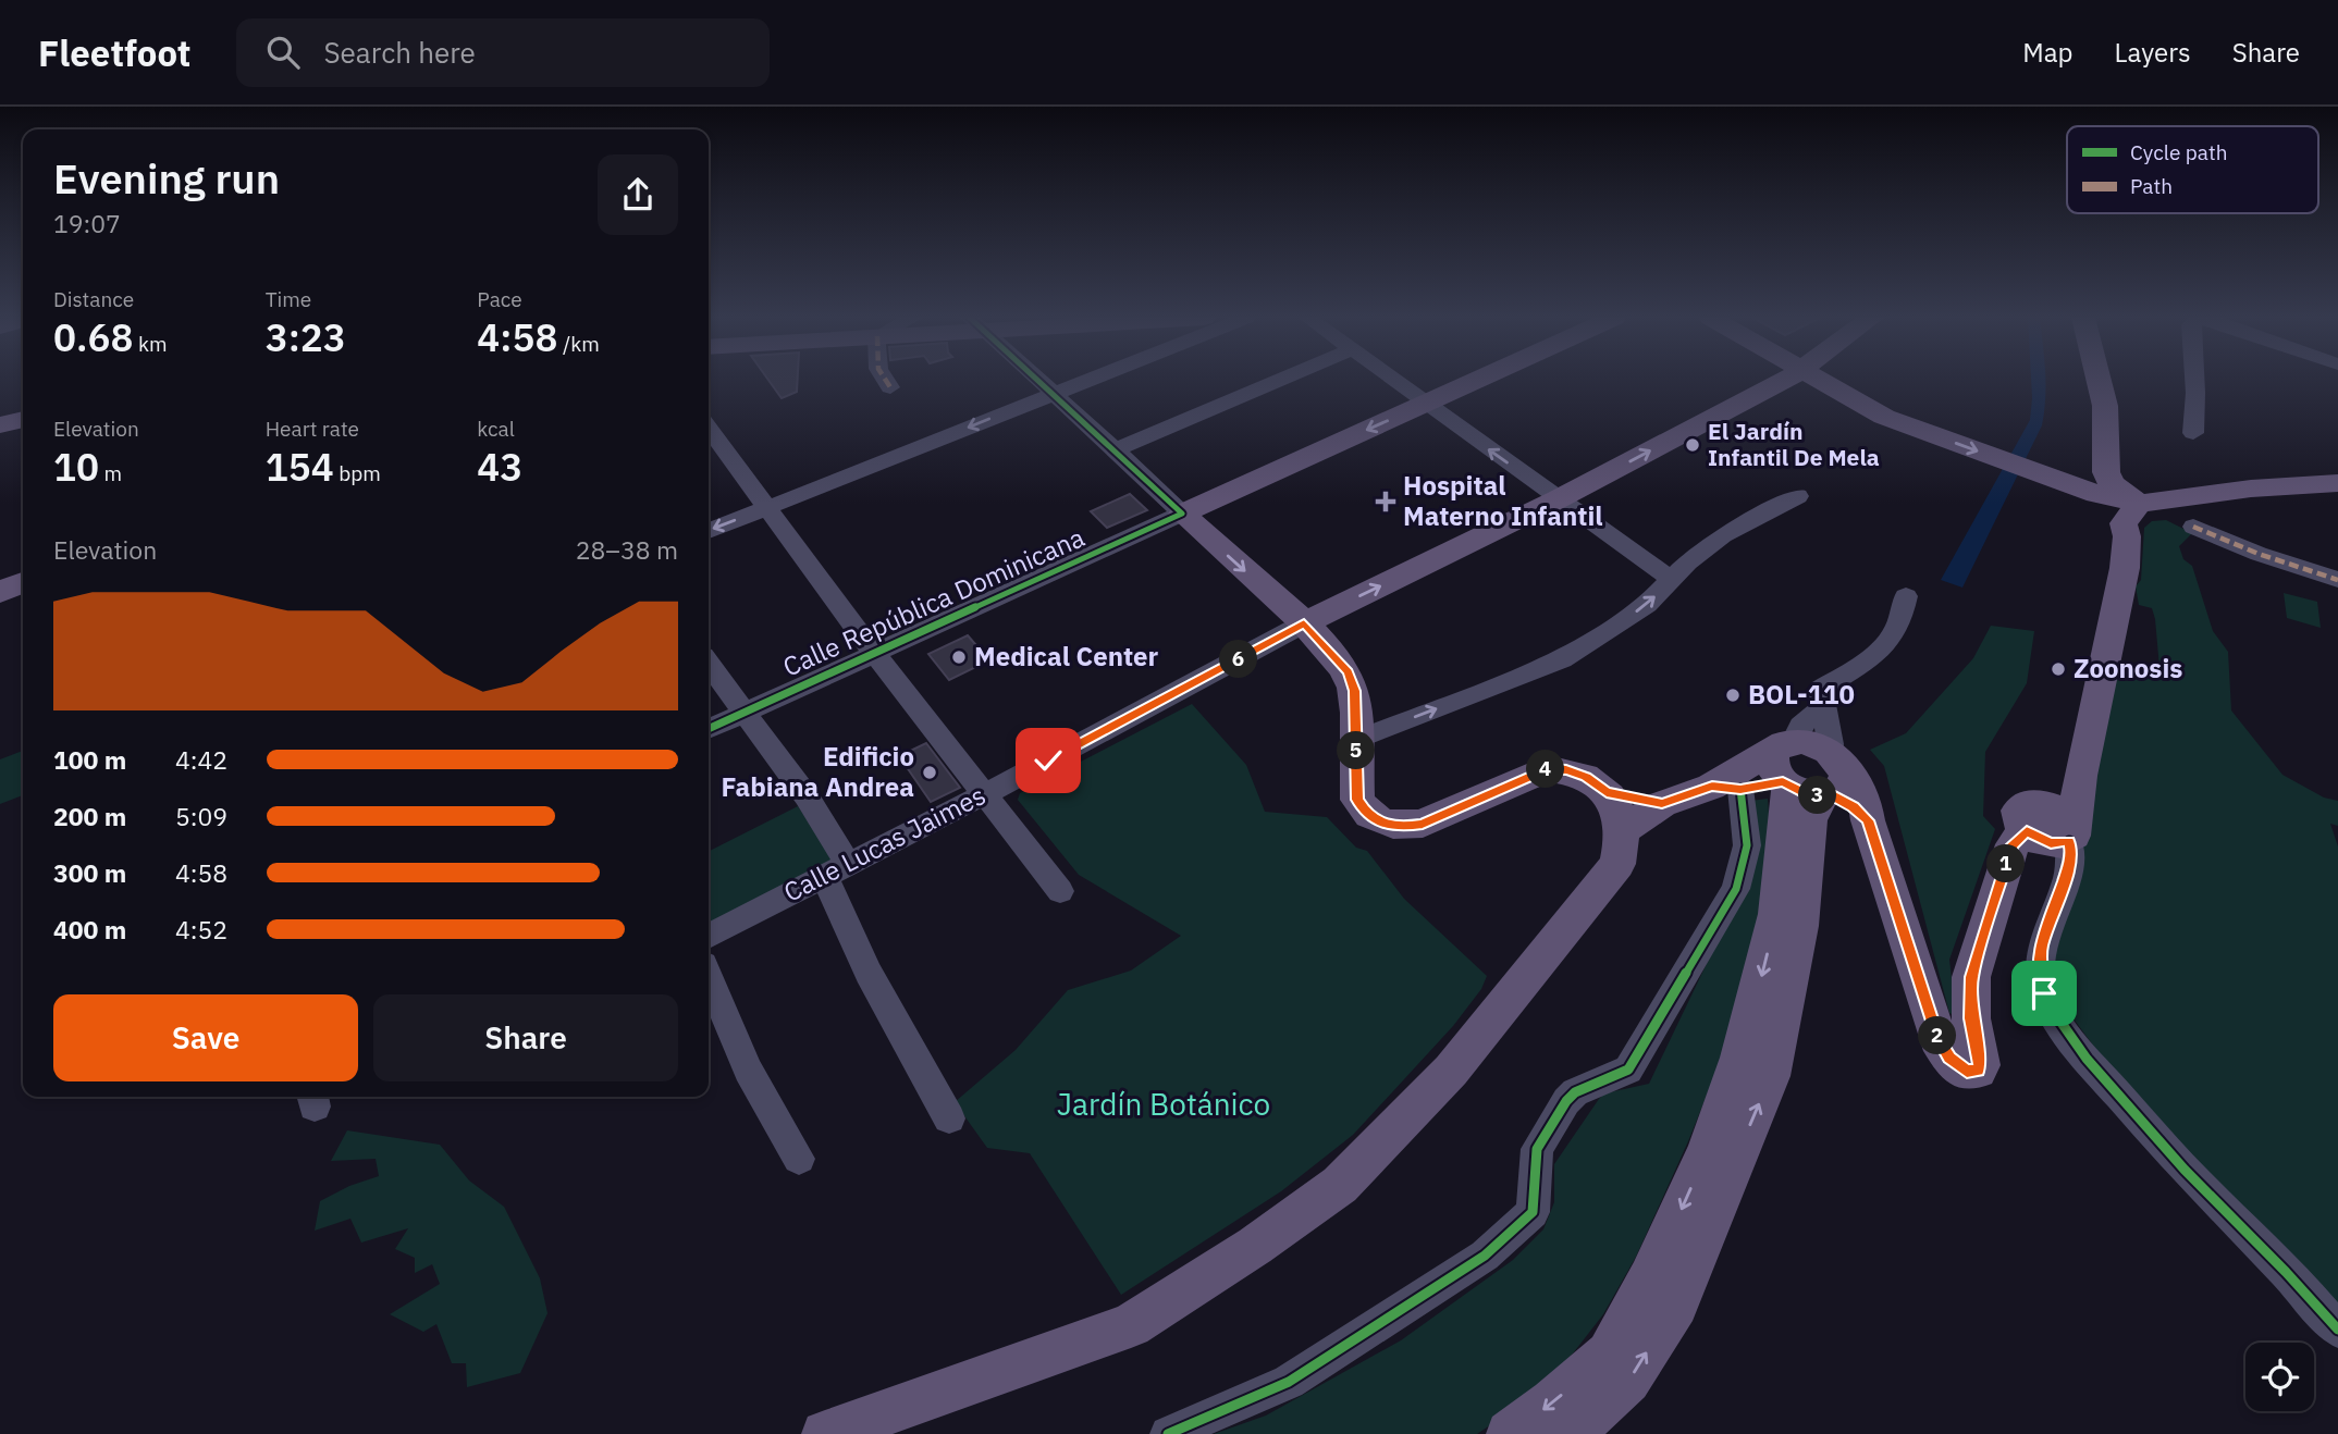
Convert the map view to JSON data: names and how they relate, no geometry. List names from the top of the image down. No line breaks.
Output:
{"streets":{"main road":["Calle República Dominicana","Calle Lucas Jaimes"]},"one_way":["Calle Lucas Jaimes"],"parks":["Jardín Botánico"],"places":{"other":["El Jardín Infantil De Mela","Medical Center","Zoonosis","BOL-110","Edificio Fabiana Andrea"],"health":["Hospital Materno Infantil"]},"legend":["Cycle path","Path"],"page":{"header":"Fleetfoot","search":"Search here","nav":["Map","Layers","Share"],"heading":["Evening run","19:07"],"stats":[["Distance","0.68 km"],["Time","3:23"],["Pace","4:58 /km"],["Elevation","10 m"],["Heart rate","154 bpm"],["kcal","43"]],"chart":["Elevation","28–38 m"],"pins":["6","5","4","3","1","2"],"list":[{"name":"100 m","note":"4:42"},{"name":"200 m","note":"5:09"},{"name":"300 m","note":"4:58"},{"name":"400 m","note":"4:52"}],"buttons":["Save","Share"]}}
